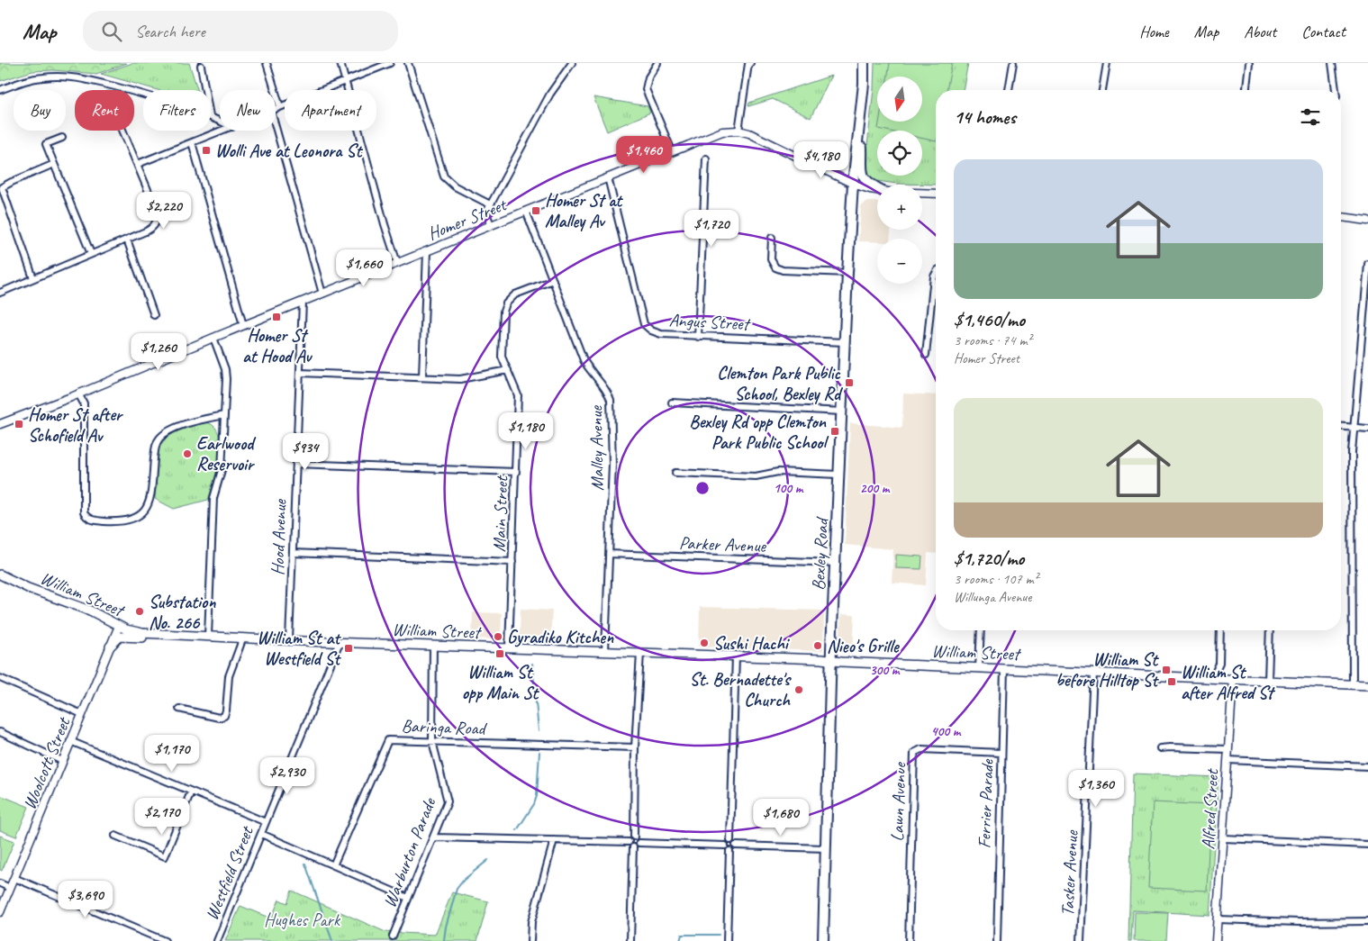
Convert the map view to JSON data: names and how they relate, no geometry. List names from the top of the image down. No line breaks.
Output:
{"streets":{"main road":["Bexley Road","William Street"],"street":["Homer Street","Angus Street","Malley Avenue","Main Street","Hood Avenue","Parker Avenue","Baringa Road","Woolcott Street","Lawn Avenue","Ferrier Parade","Alfred Street","Warburton Parade","Westfield Street","Tasker Avenue"]},"crossings":[["Homer Street","Angus Street"],["Homer Street","Malley Avenue"],["Homer Street","Hood Avenue"],["Homer Street","Bexley Road"],["Angus Street","Bexley Road"],["Malley Avenue","Main Street"],["Malley Avenue","Parker Avenue"],["Malley Avenue","William Street"],["Main Street","William Street"],["Hood Avenue","William Street"],["Parker Avenue","Bexley Road"],["Bexley Road","William Street"],["William Street","Woolcott Street"],["William Street","Ferrier Parade"],["William Street","Alfred Street"],["William Street","Warburton Parade"],["William Street","Westfield Street"],["William Street","Tasker Avenue"],["Baringa Road","Warburton Parade"],["Lawn Avenue","Ferrier Parade"]],"parks":["Hughes Park"],"places":{"transit":["Wolli Ave at Leonora St","Homer St at Malley Av","Homer St at Hood Av","Clemton Park Public School, Bexley Rd","Homer St after Schofield Av","Bexley Rd opp Clemton Park Public School","William St at Westfield St","William St opp Main St","William St before Hilltop St","William St after Alfred St"],"other":["Earlwood Reservoir","Substation No. 266","Gyradiko Kitchen","Sushi Hachi","Nieo's Grille","St. Bernadette's Church"]},"north":"bottom","page":{"header":"Map","search":"Search here","nav":["Home","Map","About","Contact"],"map_buttons":["+","−"],"chip":["Buy","Rent","Filters","New","Apartment"],"heading":"14 homes","price":["$1,460","$4,180","$2,220","$1,720","$1,660","$1,260","$1,180","$934","$1,170","$2,930","$1,360","$2,170","$1,680","$3,690"],"list":[{"name":"$1,460/mo","note":"3 rooms · 74 m² · Homer Street"},{"name":"$1,720/mo","note":"3 rooms · 107 m² · Willunga Avenue"}]},"rings":["100 m","200 m","300 m","400 m"]}
